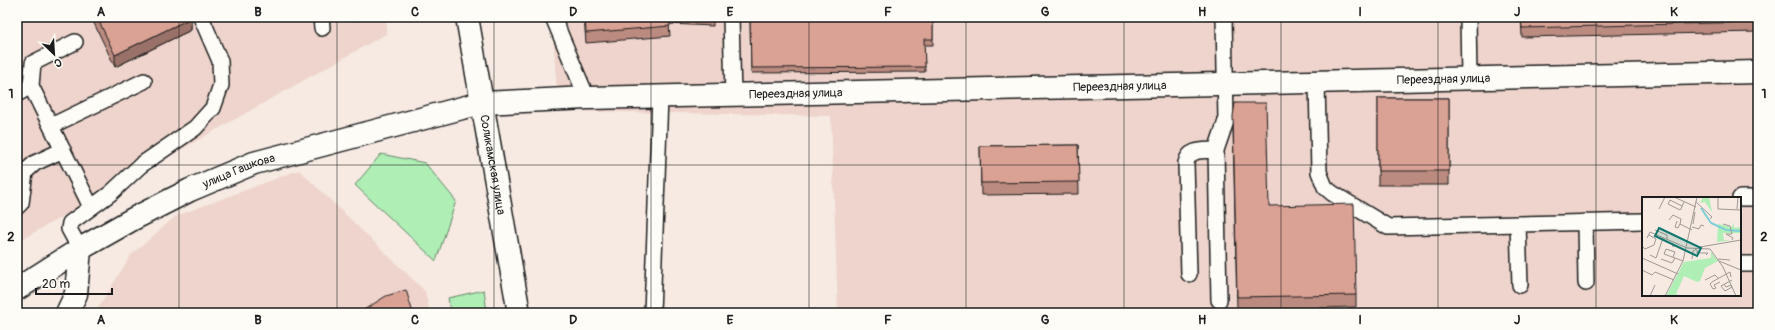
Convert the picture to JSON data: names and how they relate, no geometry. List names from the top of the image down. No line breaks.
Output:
{"streets":{"street":["Переездная улица","Соликамская улица","улица Гашкова"]},"crossings":[["Переездная улица","Соликамская улица"],["Переездная улица","улица Гашкова"],["Соликамская улица","улица Гашкова"]],"scale_bar":"20 m","north":"bottom right","grid":{"columns":["A","B","C","D","E","F","G","H","I","J","K"],"rows":["1","2"]}}
